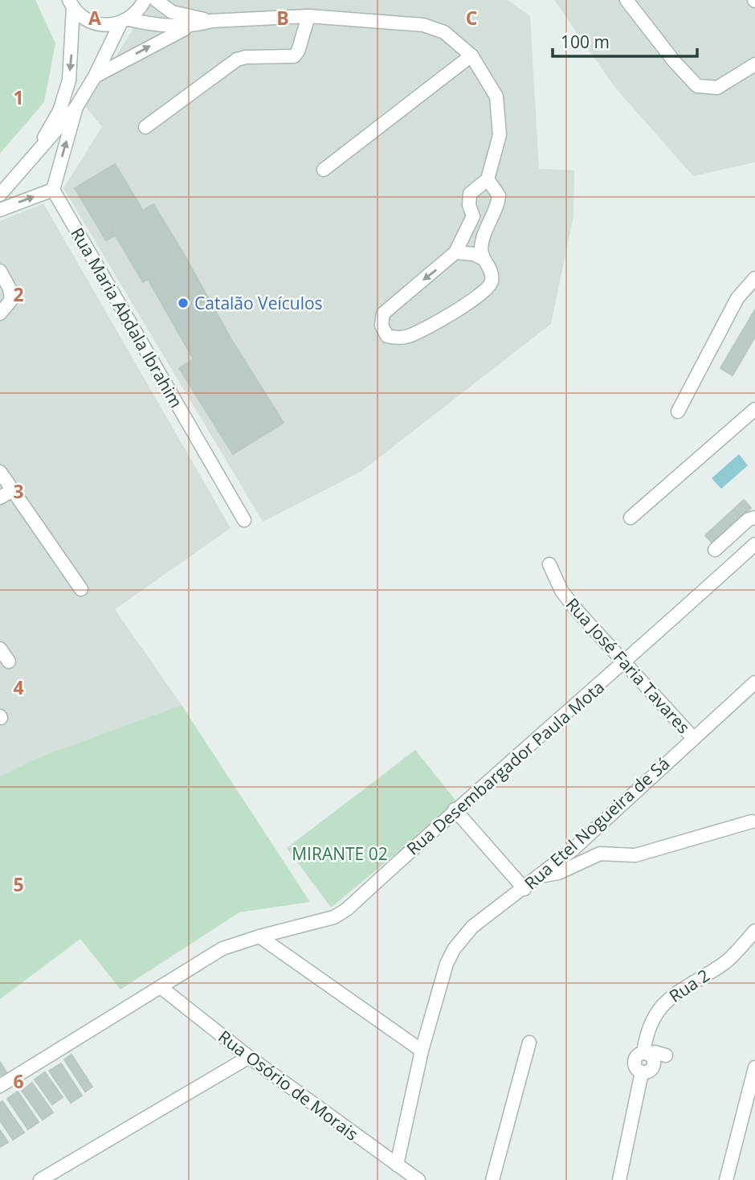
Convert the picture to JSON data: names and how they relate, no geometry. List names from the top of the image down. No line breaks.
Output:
{"streets":{"street":["Rua Maria Abdala Ibrahim","Rua José Faria Tavares","Rua Desembargador Paula Mota","Rua Etel Nogueira de Sá","Rua 2","Rua Osório de Morais"]},"crossings":[["Rua José Faria Tavares","Rua Desembargador Paula Mota"],["Rua José Faria Tavares","Rua Etel Nogueira de Sá"],["Rua Desembargador Paula Mota","Rua Osório de Morais"],["Rua Etel Nogueira de Sá","Rua Osório de Morais"]],"parks":["MIRANTE 02"],"places":["Catalão Veículos"],"scale_bar":"100 m","grid":{"columns":["A","B","C"],"rows":["1","2","3","4","5","6"]}}
